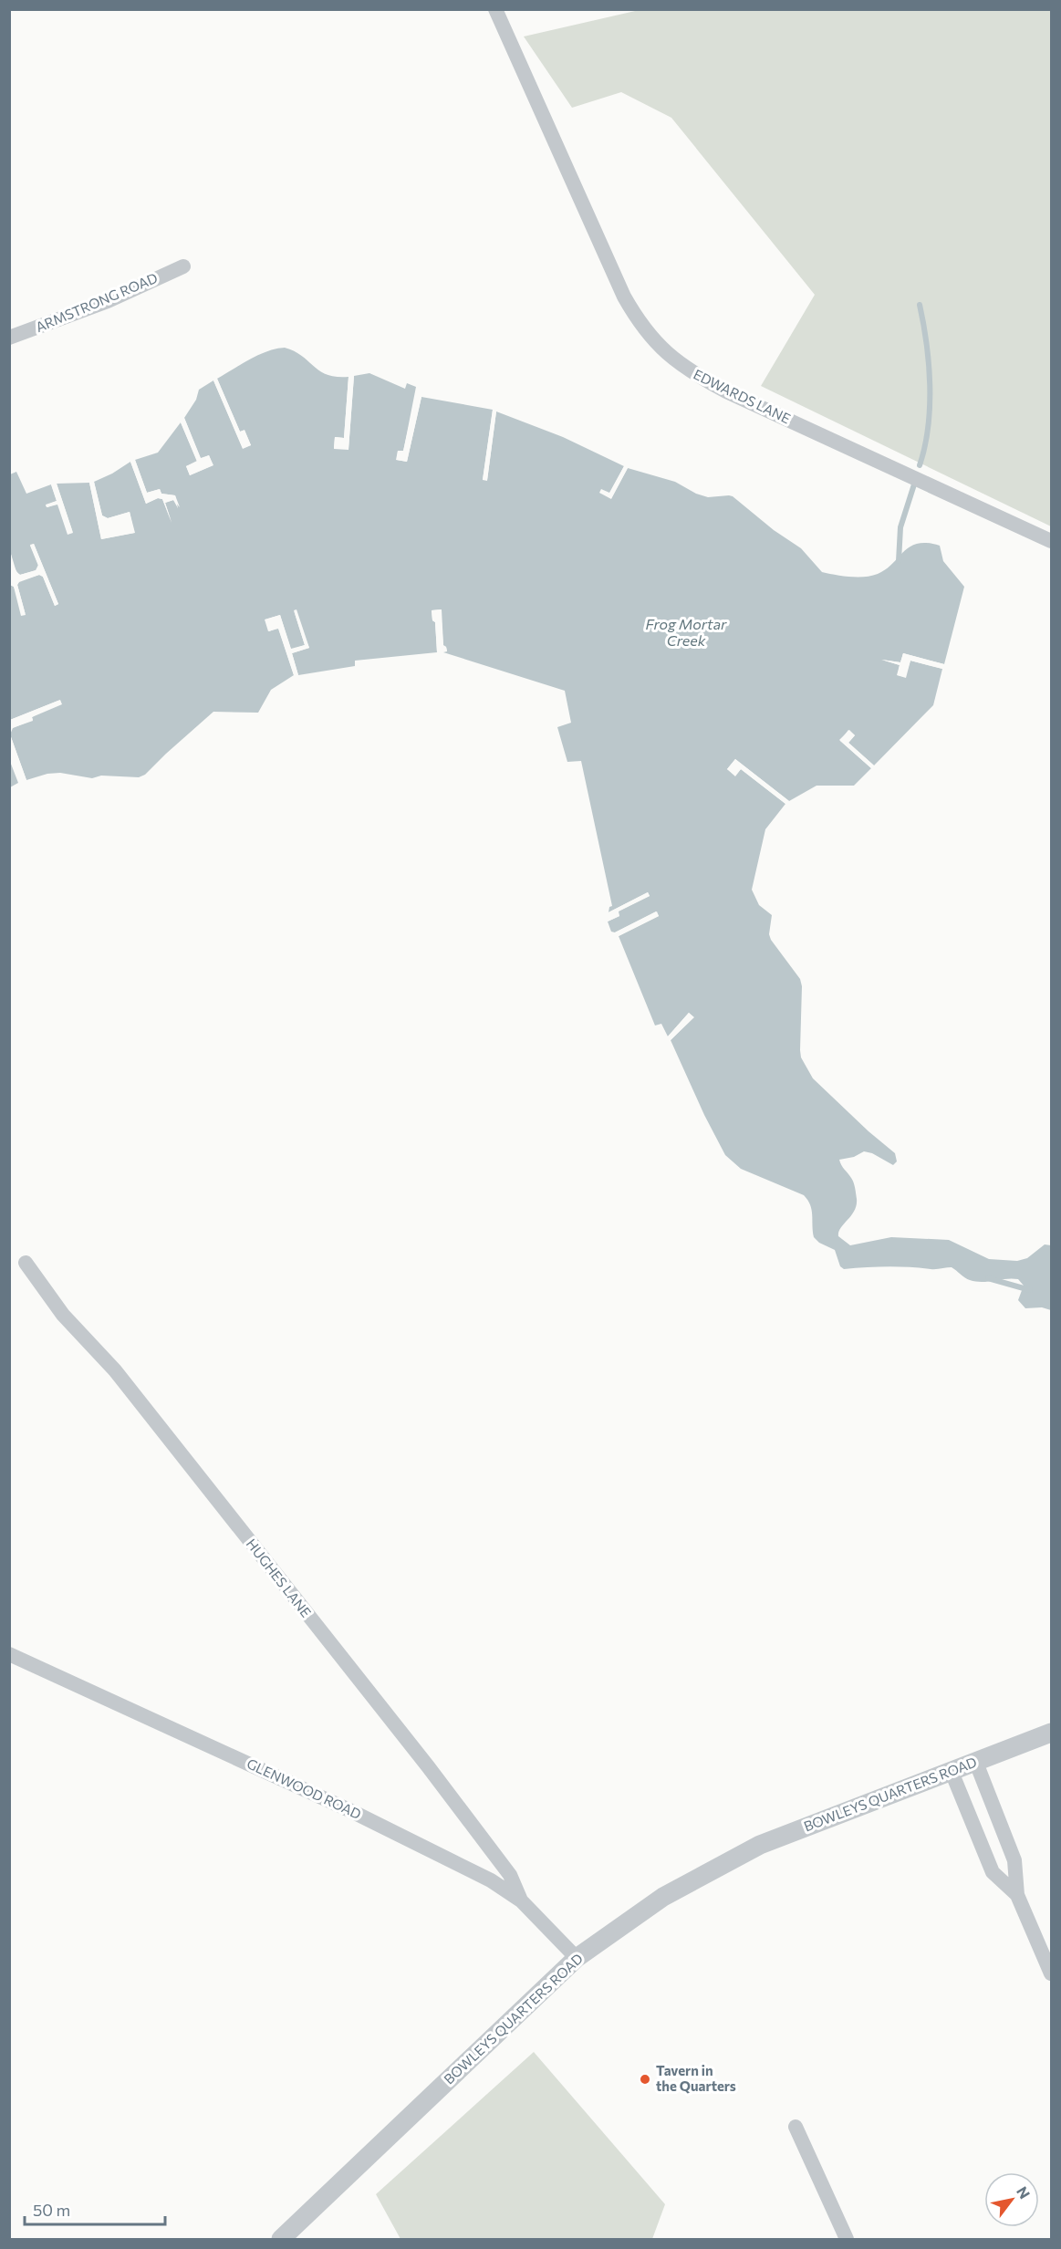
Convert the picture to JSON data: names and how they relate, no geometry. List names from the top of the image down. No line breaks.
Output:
{"streets":{"street":["ARMSTRONG ROAD","EDWARDS LANE","HUGHES LANE","GLENWOOD ROAD","BOWLEYS QUARTERS ROAD"]},"crossings":[["HUGHES LANE","GLENWOOD ROAD"],["GLENWOOD ROAD","BOWLEYS QUARTERS ROAD"]],"water":["Frog Mortar Creek"],"places":["Tavern in the Quarters"],"scale_bar":"50 m","north":"top right"}
